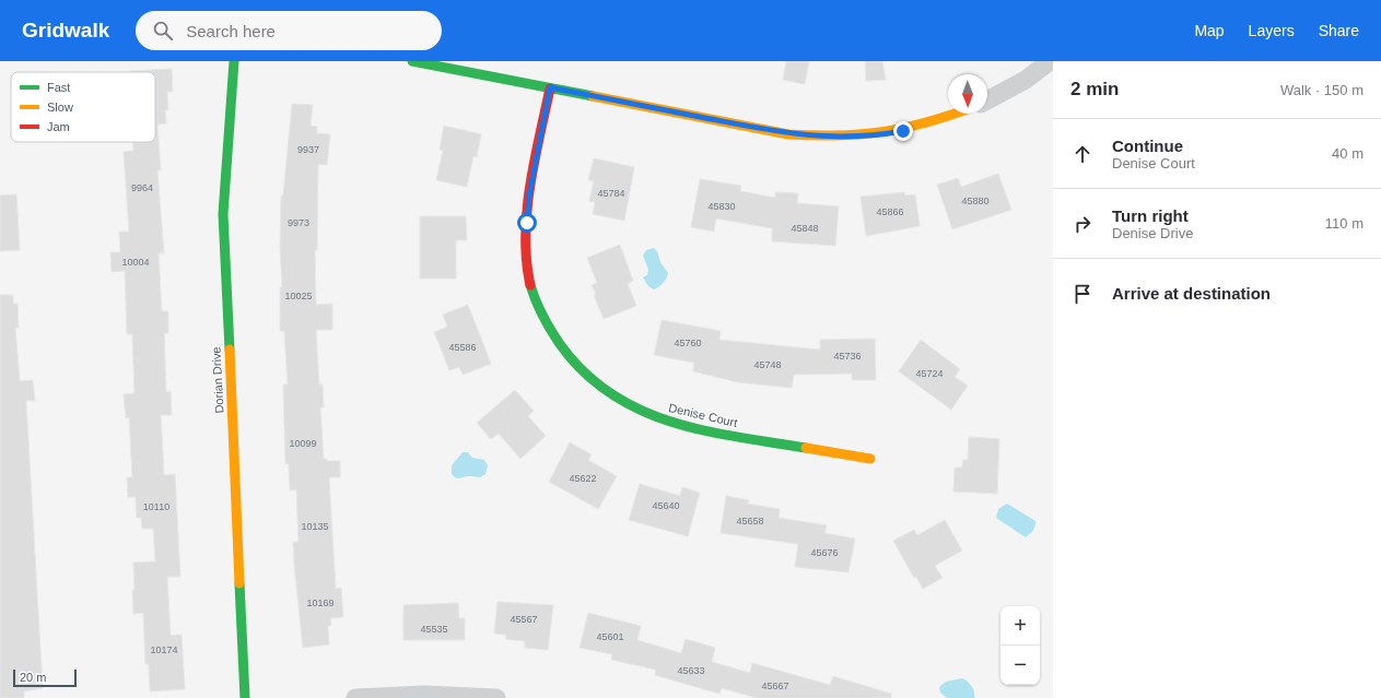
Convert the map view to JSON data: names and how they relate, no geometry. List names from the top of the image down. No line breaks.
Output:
{"streets":{"street":["Dorian Drive","Denise Court"]},"house_numbers":["9937","9964","45784","45880","45830","45866","9973","45848","10004","10025","45760","45586","45736","45748","45724","10099","45622","45640","10110","45658","10135","45676","10169","45567","45535","45601","10174","45633","45667"],"legend":["Fast","Slow","Jam"],"scale_bar":"20 m","north":"bottom","page":{"header":"Gridwalk","search":"Search here","nav":["Map","Layers","Share"],"heading":["2 min","Walk · 150 m"],"list":[["Continue","Denise Court","40 m"],["Turn right","Denise Drive","110 m"],"Arrive at destination"],"map_buttons":["+","−"],"scale":"20 m"}}
